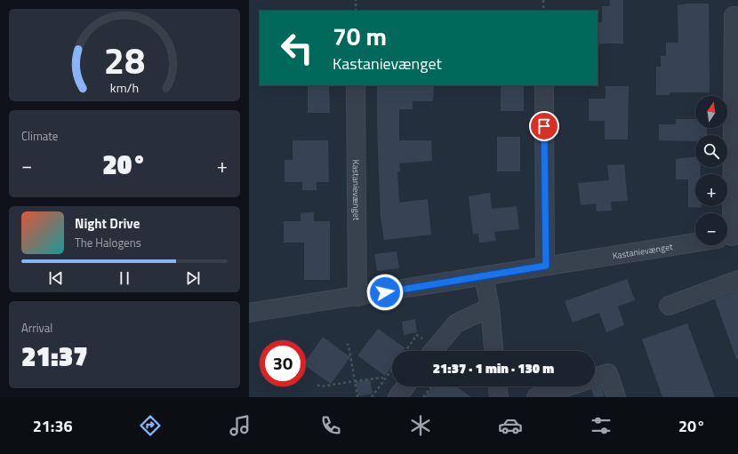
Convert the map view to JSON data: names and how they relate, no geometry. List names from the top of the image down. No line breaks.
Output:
{"streets":{"street":["Kastanievænget"]},"north":"top","page":{"turn":["70 m","Kastanievænget"],"map_buttons":["+","−"],"tile":["Climate",["Arrival","21:37"]],"heat":["−","20°","+"],"song":["Night Drive","The Halogens"],"limit":"30","trip":"21:37 · 1 min · 130 m","tabs":["21:36","20°"],"gauge":["28","km/h"]}}
